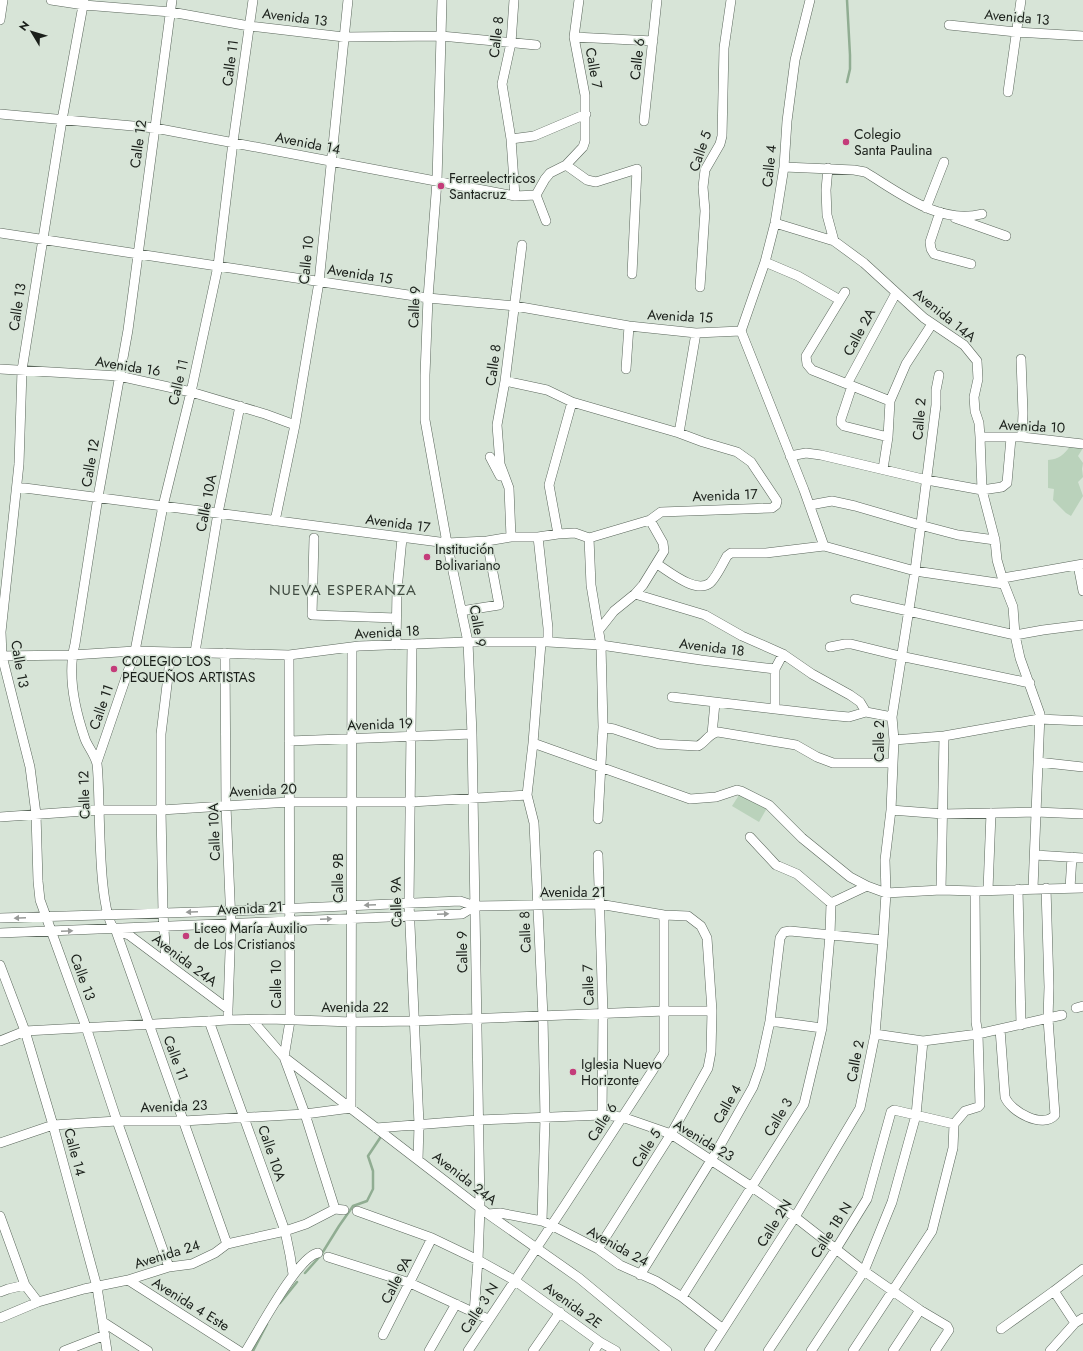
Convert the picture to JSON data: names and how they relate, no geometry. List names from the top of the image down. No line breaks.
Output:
{"streets":{"street":["Avenida 13","Calle 8","Calle 6","Calle 11","Calle 7","Avenida 14","Calle 12","Calle 5","Calle 4","Calle 10","Avenida 15","Calle 13","Calle 9","Avenida 14A","Calle 2A","Avenida 16","Calle 2","Avenida 10","Avenida 17","Calle 10A","Avenida 18","Avenida 19","Avenida 20","Calle 9B","Avenida 21","Calle 9A","Avenida 24A","Avenida 22","Avenida 23","Calle 3","Calle 14","Calle 2N","Calle 1B N","Avenida 24","Avenida 4 Este","Avenida 2E","Calle 3 N"]},"crossings":[["Avenida 13","Calle 8"],["Avenida 13","Calle 11"],["Avenida 13","Calle 12"],["Avenida 13","Calle 10"],["Avenida 13","Calle 13"],["Avenida 13","Calle 9"],["Calle 8","Avenida 14"],["Calle 8","Avenida 15"],["Calle 8","Avenida 17"],["Calle 8","Avenida 18"],["Calle 8","Avenida 20"],["Calle 8","Avenida 21"],["Calle 8","Avenida 22"],["Calle 8","Avenida 23"],["Calle 8","Avenida 24"],["Calle 6","Avenida 21"],["Calle 6","Avenida 24A"],["Calle 6","Avenida 22"],["Calle 6","Avenida 23"],["Calle 6","Avenida 24"],["Calle 6","Avenida 2E"],["Calle 6","Calle 3 N"],["Calle 11","Avenida 14"],["Calle 11","Calle 12"],["Calle 11","Avenida 15"],["Calle 11","Avenida 16"],["Calle 11","Avenida 17"],["Calle 11","Avenida 18"],["Calle 11","Avenida 21"],["Calle 11","Avenida 24A"],["Calle 11","Avenida 22"],["Calle 11","Avenida 23"],["Calle 11","Avenida 24"],["Calle 7","Avenida 21"],["Calle 7","Avenida 22"],["Calle 7","Avenida 23"],["Avenida 14","Calle 12"],["Avenida 14","Calle 10"],["Avenida 14","Calle 13"],["Avenida 14","Calle 9"],["Calle 12","Avenida 15"],["Calle 12","Avenida 16"],["Calle 12","Avenida 17"],["Calle 12","Avenida 18"],["Calle 12","Avenida 20"],["Calle 12","Avenida 21"],["Calle 12","Avenida 24A"],["Calle 5","Avenida 21"],["Calle 5","Avenida 22"],["Calle 5","Avenida 23"],["Calle 5","Avenida 24"],["Calle 4","Avenida 15"],["Calle 4","Avenida 14A"],["Calle 4","Avenida 23"],["Calle 4","Calle 3"],["Calle 4","Avenida 24"],["Calle 10","Avenida 15"],["Calle 10","Avenida 16"],["Calle 10","Avenida 17"],["Calle 10","Avenida 18"],["Calle 10","Avenida 19"],["Calle 10","Avenida 20"],["Calle 10","Avenida 21"],["Calle 10","Avenida 24A"],["Calle 10","Avenida 22"],["Calle 10","Avenida 23"],["Calle 10","Avenida 24"],["Avenida 15","Calle 13"],["Avenida 15","Calle 9"],["Calle 13","Avenida 16"],["Calle 13","Avenida 17"],["Calle 13","Avenida 18"],["Calle 13","Avenida 20"],["Calle 13","Avenida 21"],["Calle 13","Avenida 22"],["Calle 13","Avenida 23"],["Calle 13","Avenida 24"],["Calle 9","Avenida 17"],["Calle 9","Avenida 18"],["Calle 9","Avenida 19"],["Calle 9","Avenida 20"],["Calle 9","Avenida 21"],["Calle 9","Avenida 24A"],["Calle 9","Avenida 22"],["Calle 9","Avenida 23"],["Avenida 14A","Calle 2A"],["Avenida 14A","Calle 2"],["Avenida 14A","Avenida 10"],["Calle 2A","Calle 2"],["Avenida 16","Calle 10A"],["Calle 2","Calle 2N"],["Avenida 17","Calle 10A"],["Calle 10A","Avenida 18"],["Calle 10A","Avenida 20"],["Calle 10A","Avenida 21"],["Calle 10A","Avenida 24A"],["Calle 10A","Avenida 22"],["Calle 10A","Avenida 23"],["Calle 10A","Avenida 24"],["Avenida 18","Calle 9B"],["Avenida 18","Calle 9A"],["Avenida 19","Calle 9B"],["Avenida 19","Calle 9A"],["Avenida 20","Calle 9B"],["Avenida 20","Calle 9A"],["Calle 9B","Avenida 21"],["Calle 9B","Avenida 24A"],["Calle 9B","Avenida 22"],["Calle 9B","Avenida 23"],["Avenida 21","Calle 9A"],["Avenida 21","Avenida 24A"],["Calle 9A","Avenida 24A"],["Calle 9A","Avenida 22"],["Calle 9A","Avenida 23"],["Avenida 24A","Avenida 22"],["Avenida 24A","Avenida 23"],["Avenida 24A","Avenida 24"],["Avenida 22","Calle 14"],["Avenida 23","Calle 3"],["Avenida 23","Calle 14"],["Avenida 23","Calle 2N"],["Avenida 23","Calle 1B N"],["Calle 3","Avenida 24"],["Calle 14","Avenida 24"],["Calle 2N","Avenida 24"],["Avenida 24","Avenida 4 Este"],["Avenida 2E","Calle 3 N"]],"districts":["NUEVA ESPERANZA"],"places":["Colegio Santa Paulina","Ferreelectricos Santacruz","Institución Bolivariano","COLEGIO LOS PEQUEÑOS ARTISTAS","Liceo María Auxilio de Los Cristianos","Iglesia Nuevo Horizonte"],"north":"top left"}
